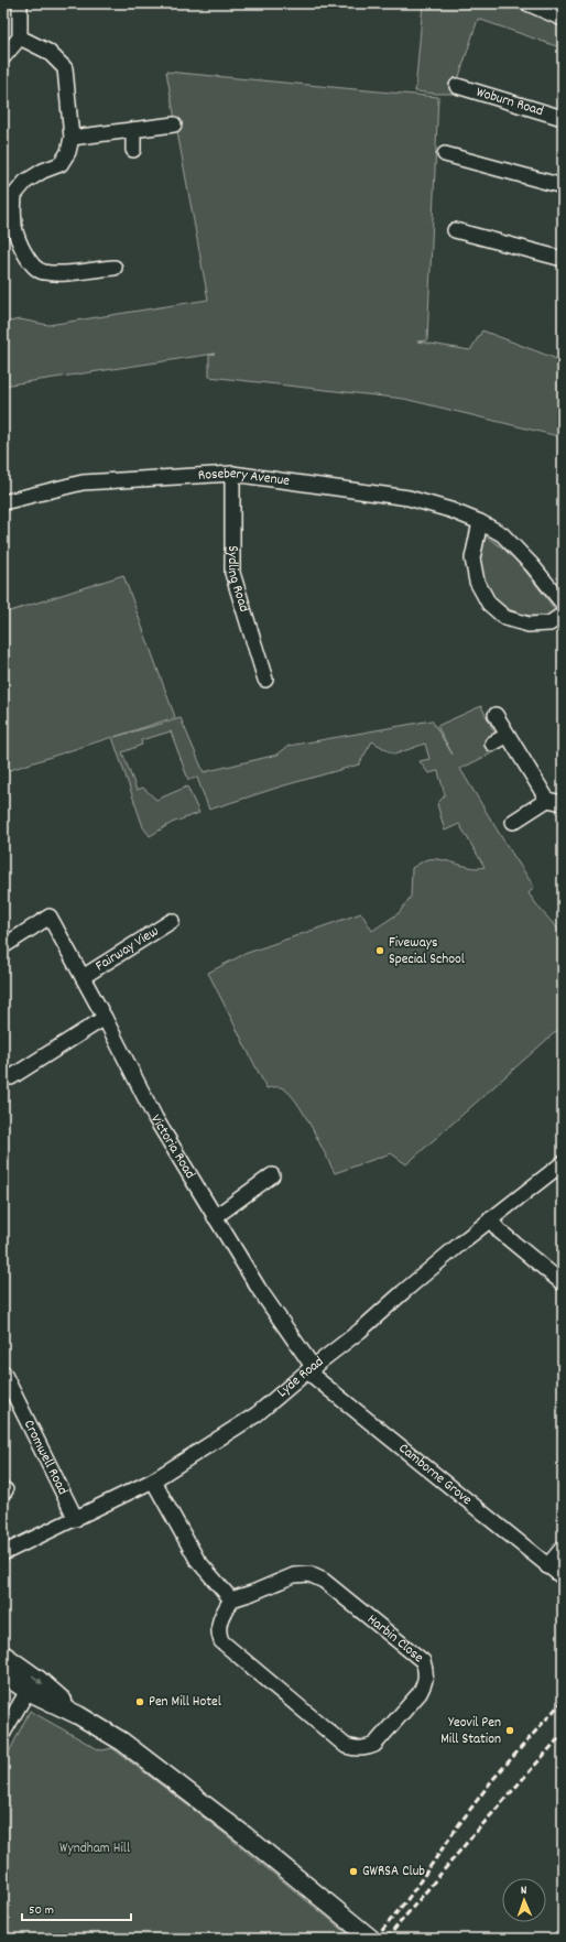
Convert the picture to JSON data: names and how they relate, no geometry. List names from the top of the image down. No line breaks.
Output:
{"streets":{"street":["Woburn Road","Rosebery Avenue","Sydling Road","Fairway View","Victoria Road","Lyde Road","Cromwell Road","Camborne Grove","Harbin Close"]},"crossings":[["Rosebery Avenue","Sydling Road"],["Fairway View","Victoria Road"],["Victoria Road","Lyde Road"],["Victoria Road","Camborne Grove"],["Lyde Road","Cromwell Road"],["Lyde Road","Camborne Grove"]],"parks":["Wyndham Hill"],"places":["Fiveways Special School","Pen Mill Hotel","Yeovil Pen Mill Station","GWRSA Club"],"scale_bar":"50 m","north":"top"}
